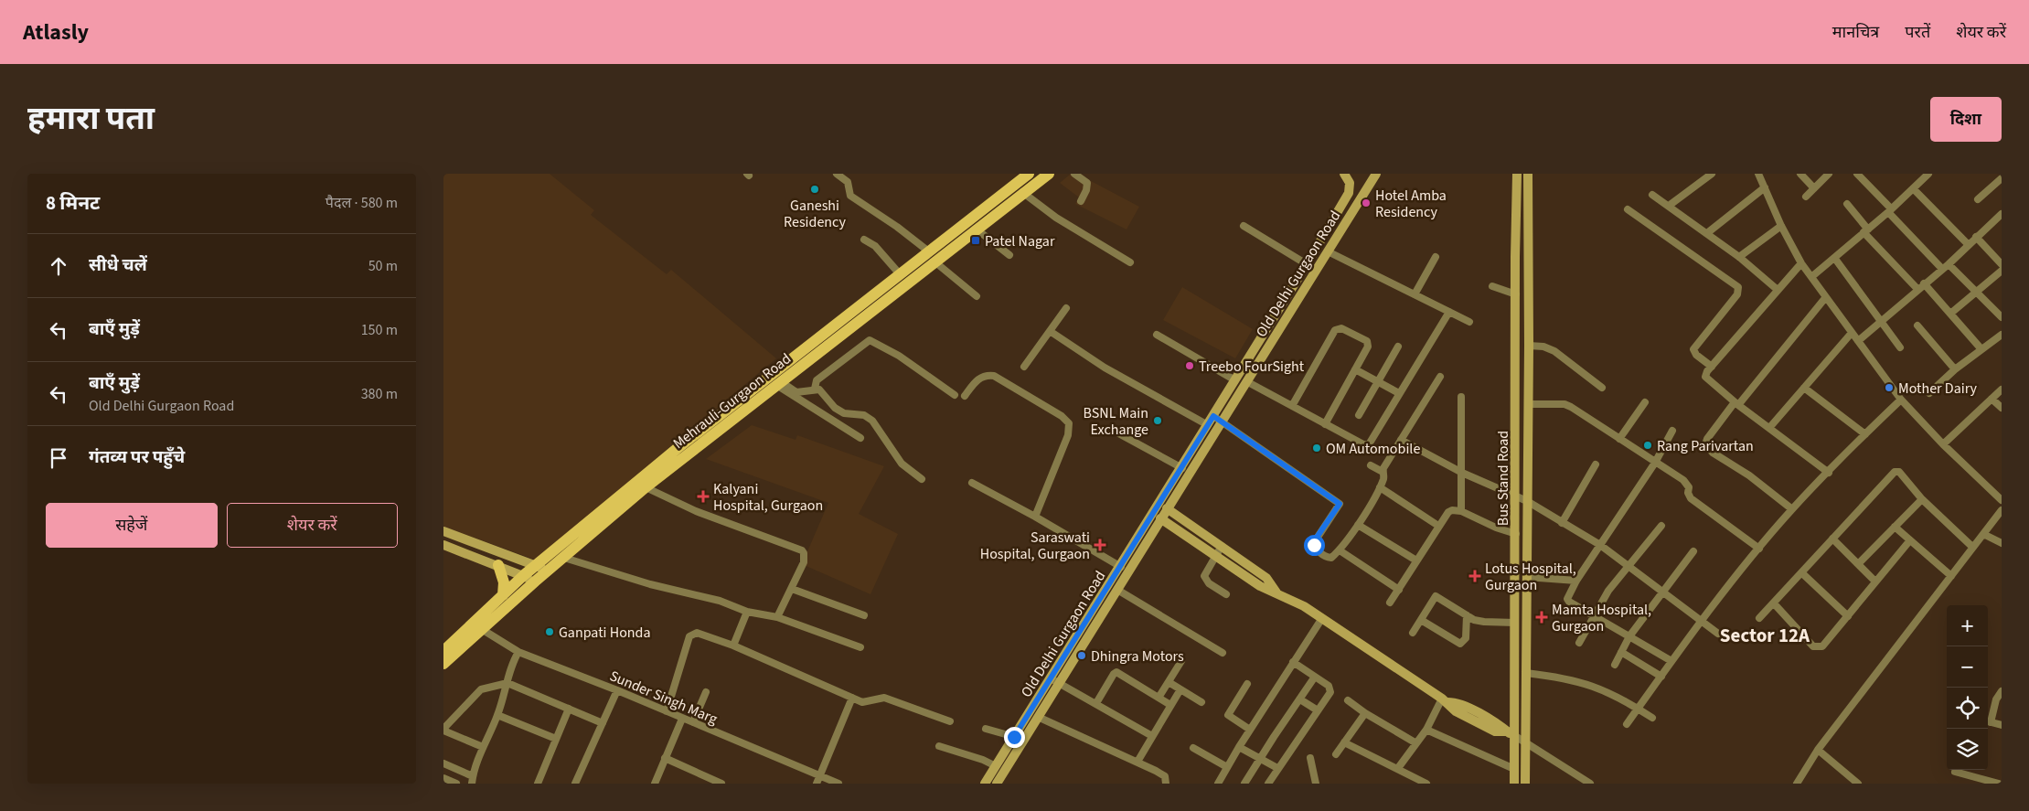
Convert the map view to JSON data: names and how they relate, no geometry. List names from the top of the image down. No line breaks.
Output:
{"streets":{"main road":["Mehrauli-Gurgaon Road"],"street":["Old Delhi Gurgaon Road","Bus Stand Road","Sunder Singh Marg"]},"crossings":[["Mehrauli-Gurgaon Road","Sunder Singh Marg"]],"districts":["Sector 12A"],"places":{"other":["Ganeshi Residency","Hotel Amba Residency","Treebo FourSight","Mother Dairy","BSNL Main Exchange","Rang Parivartan","OM Automobile","Ganpati Honda","Dhingra Motors"],"transit":["Patel Nagar"],"health":["Kalyani Hospital, Gurgaon","Saraswati Hospital, Gurgaon","Lotus Hospital, Gurgaon","Mamta Hospital, Gurgaon"]},"page":{"header":"Atlasly","nav":["मानचित्र","परतें","शेयर करें"],"title":"हमारा पता","buttons":["दिशा",["सहेजें","शेयर करें"]],"heading":["8 मिनट","पैदल · 580 m"],"list":[["सीधे चलें","50 m"],["बाएँ मुड़ें","150 m"],["बाएँ मुड़ें","Old Delhi Gurgaon Road","380 m"],"गंतव्य पर पहुँचे"],"map_buttons":["+","−"]}}
